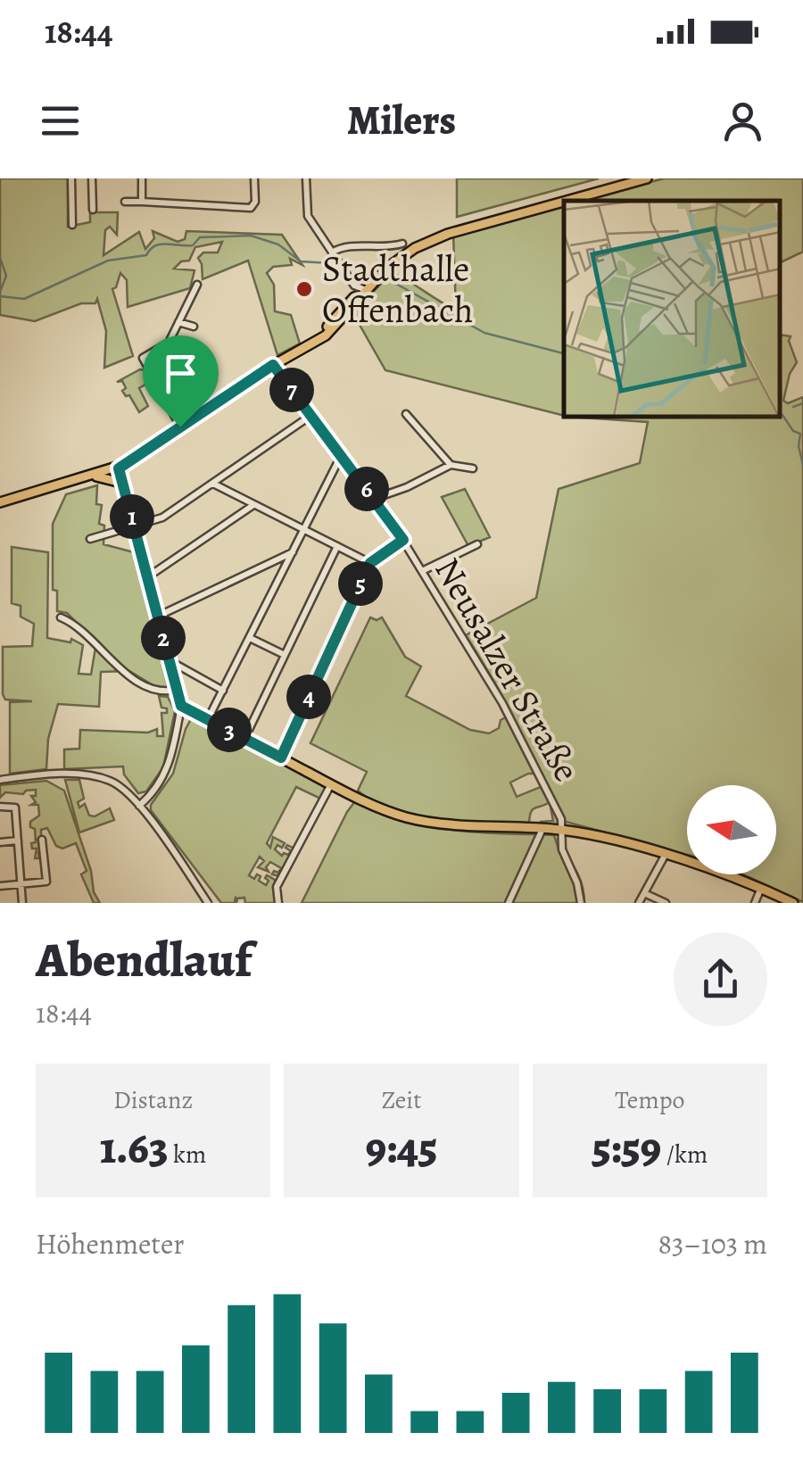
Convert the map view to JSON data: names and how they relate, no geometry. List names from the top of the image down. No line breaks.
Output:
{"streets":{"street":["Neusalzer Straße"]},"places":["Stadthalle Offenbach"],"north":"left","page":{"status":"18:44","header":"Milers","pins":["7","6","1","5","2","4","3"],"heading":["Abendlauf","18:44"],"stats":[["Distanz","1.63 km"],["Zeit","9:45"],["Tempo","5:59 /km"]],"chart":["Höhenmeter","83–103 m"]}}
